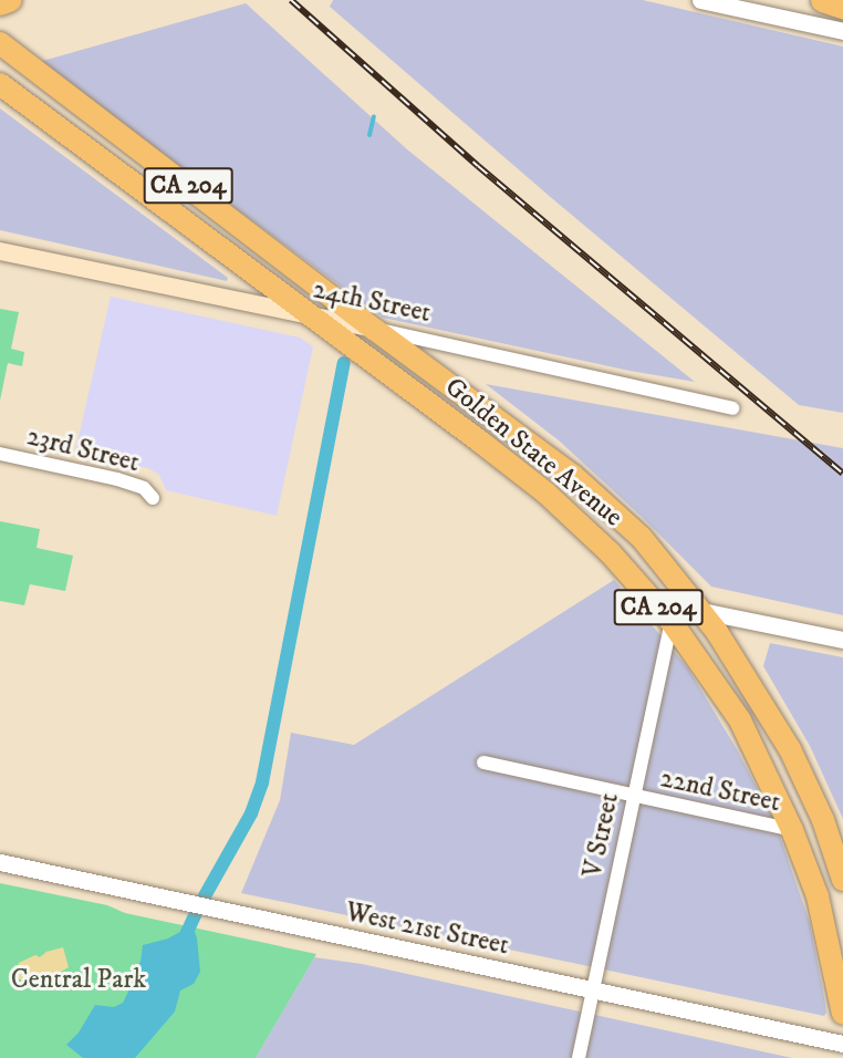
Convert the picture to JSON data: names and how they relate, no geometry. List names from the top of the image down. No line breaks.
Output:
{"streets":{"highway":["CA 204","Golden State Avenue"],"main road":["24th Street"],"street":["23rd Street","22nd Street","V Street","West 21st Street"]},"crossings":[["24th Street","Golden State Avenue"],["Golden State Avenue","22nd Street"],["Golden State Avenue","V Street"],["22nd Street","V Street"],["V Street","West 21st Street"]],"parks":["Central Park"]}
